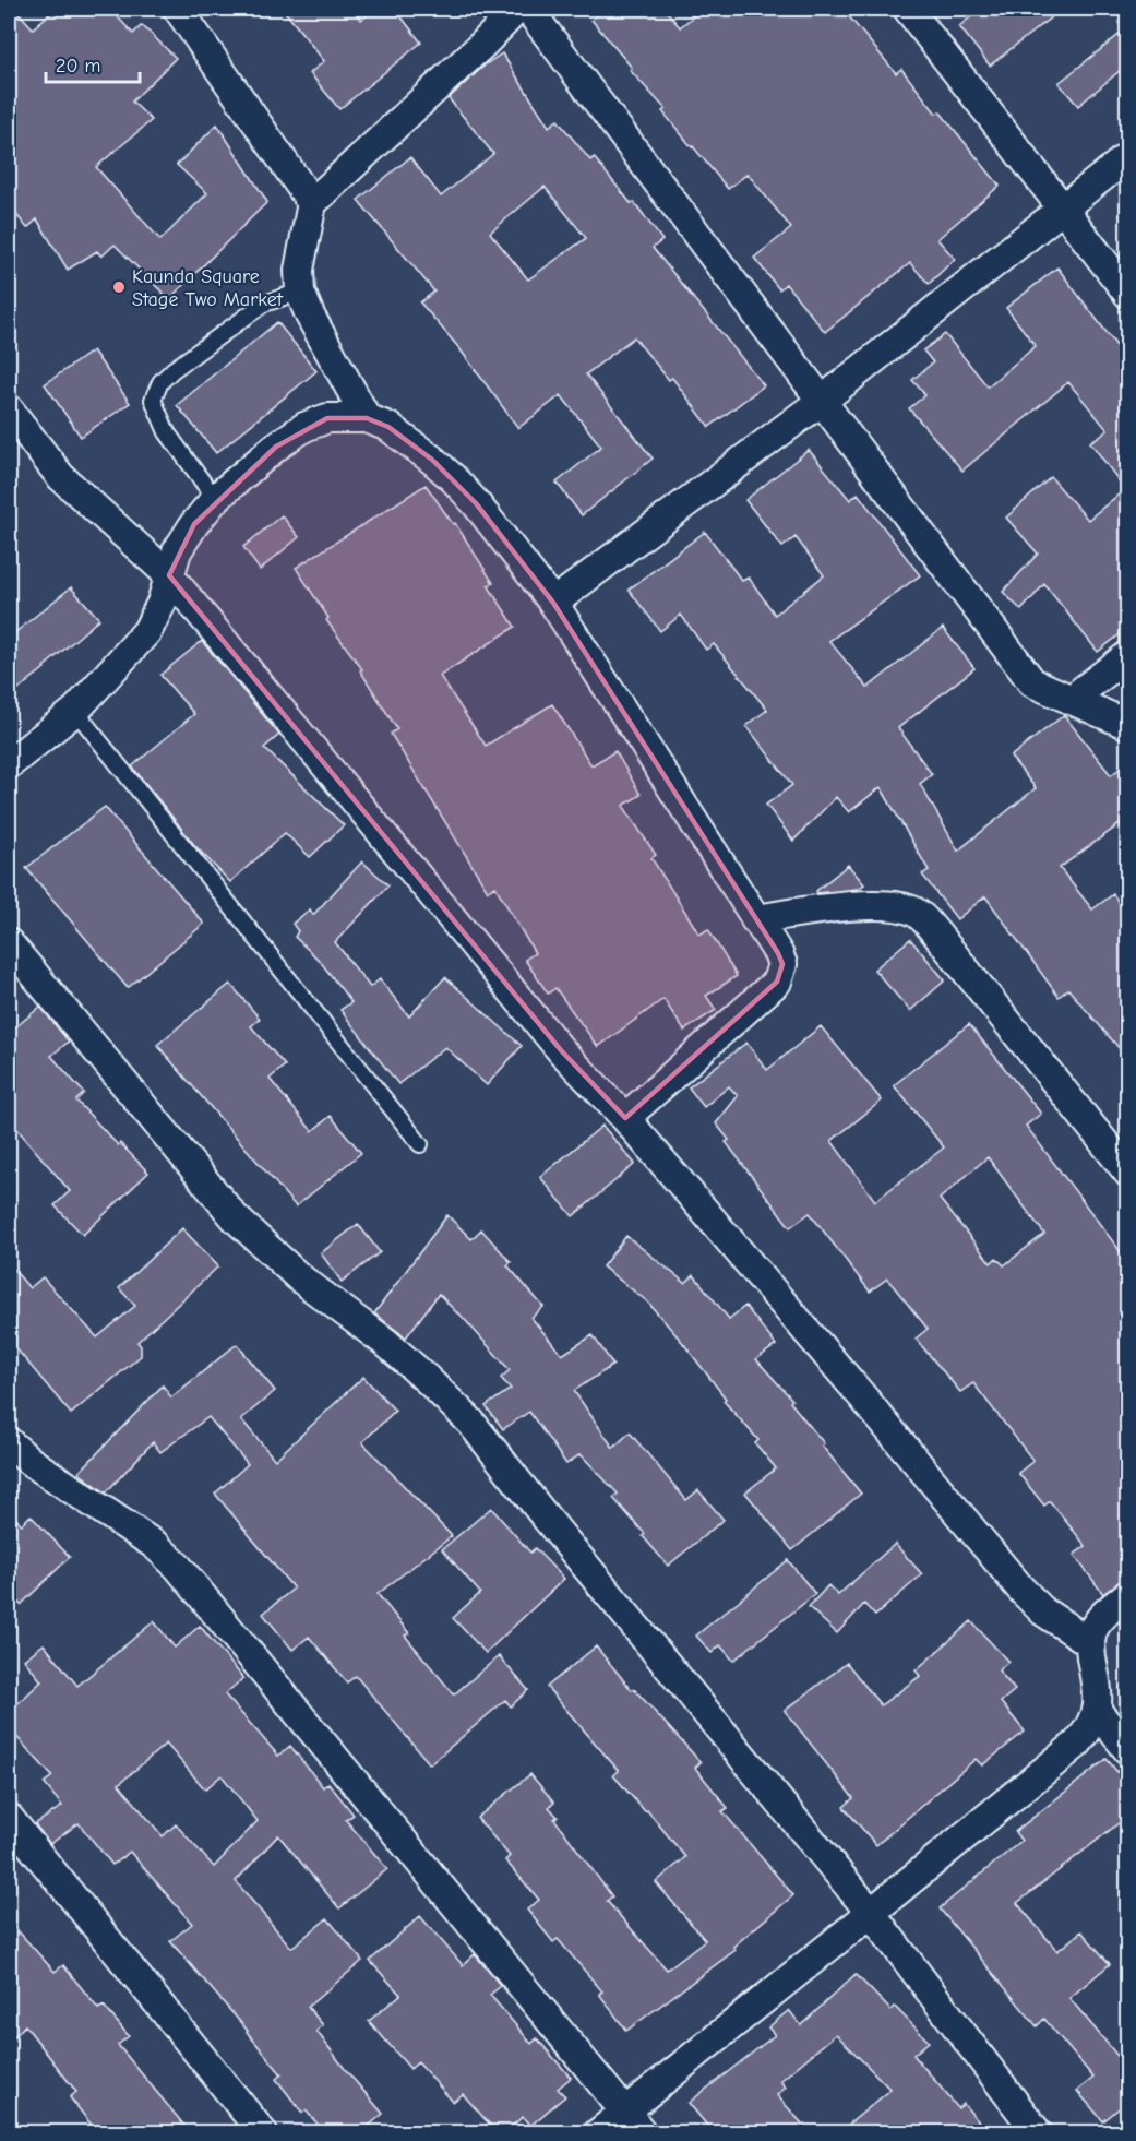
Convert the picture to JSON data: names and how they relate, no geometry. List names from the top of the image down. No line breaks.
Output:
{"places":["Kaunda Square Stage Two Market"],"scale_bar":"20 m"}
